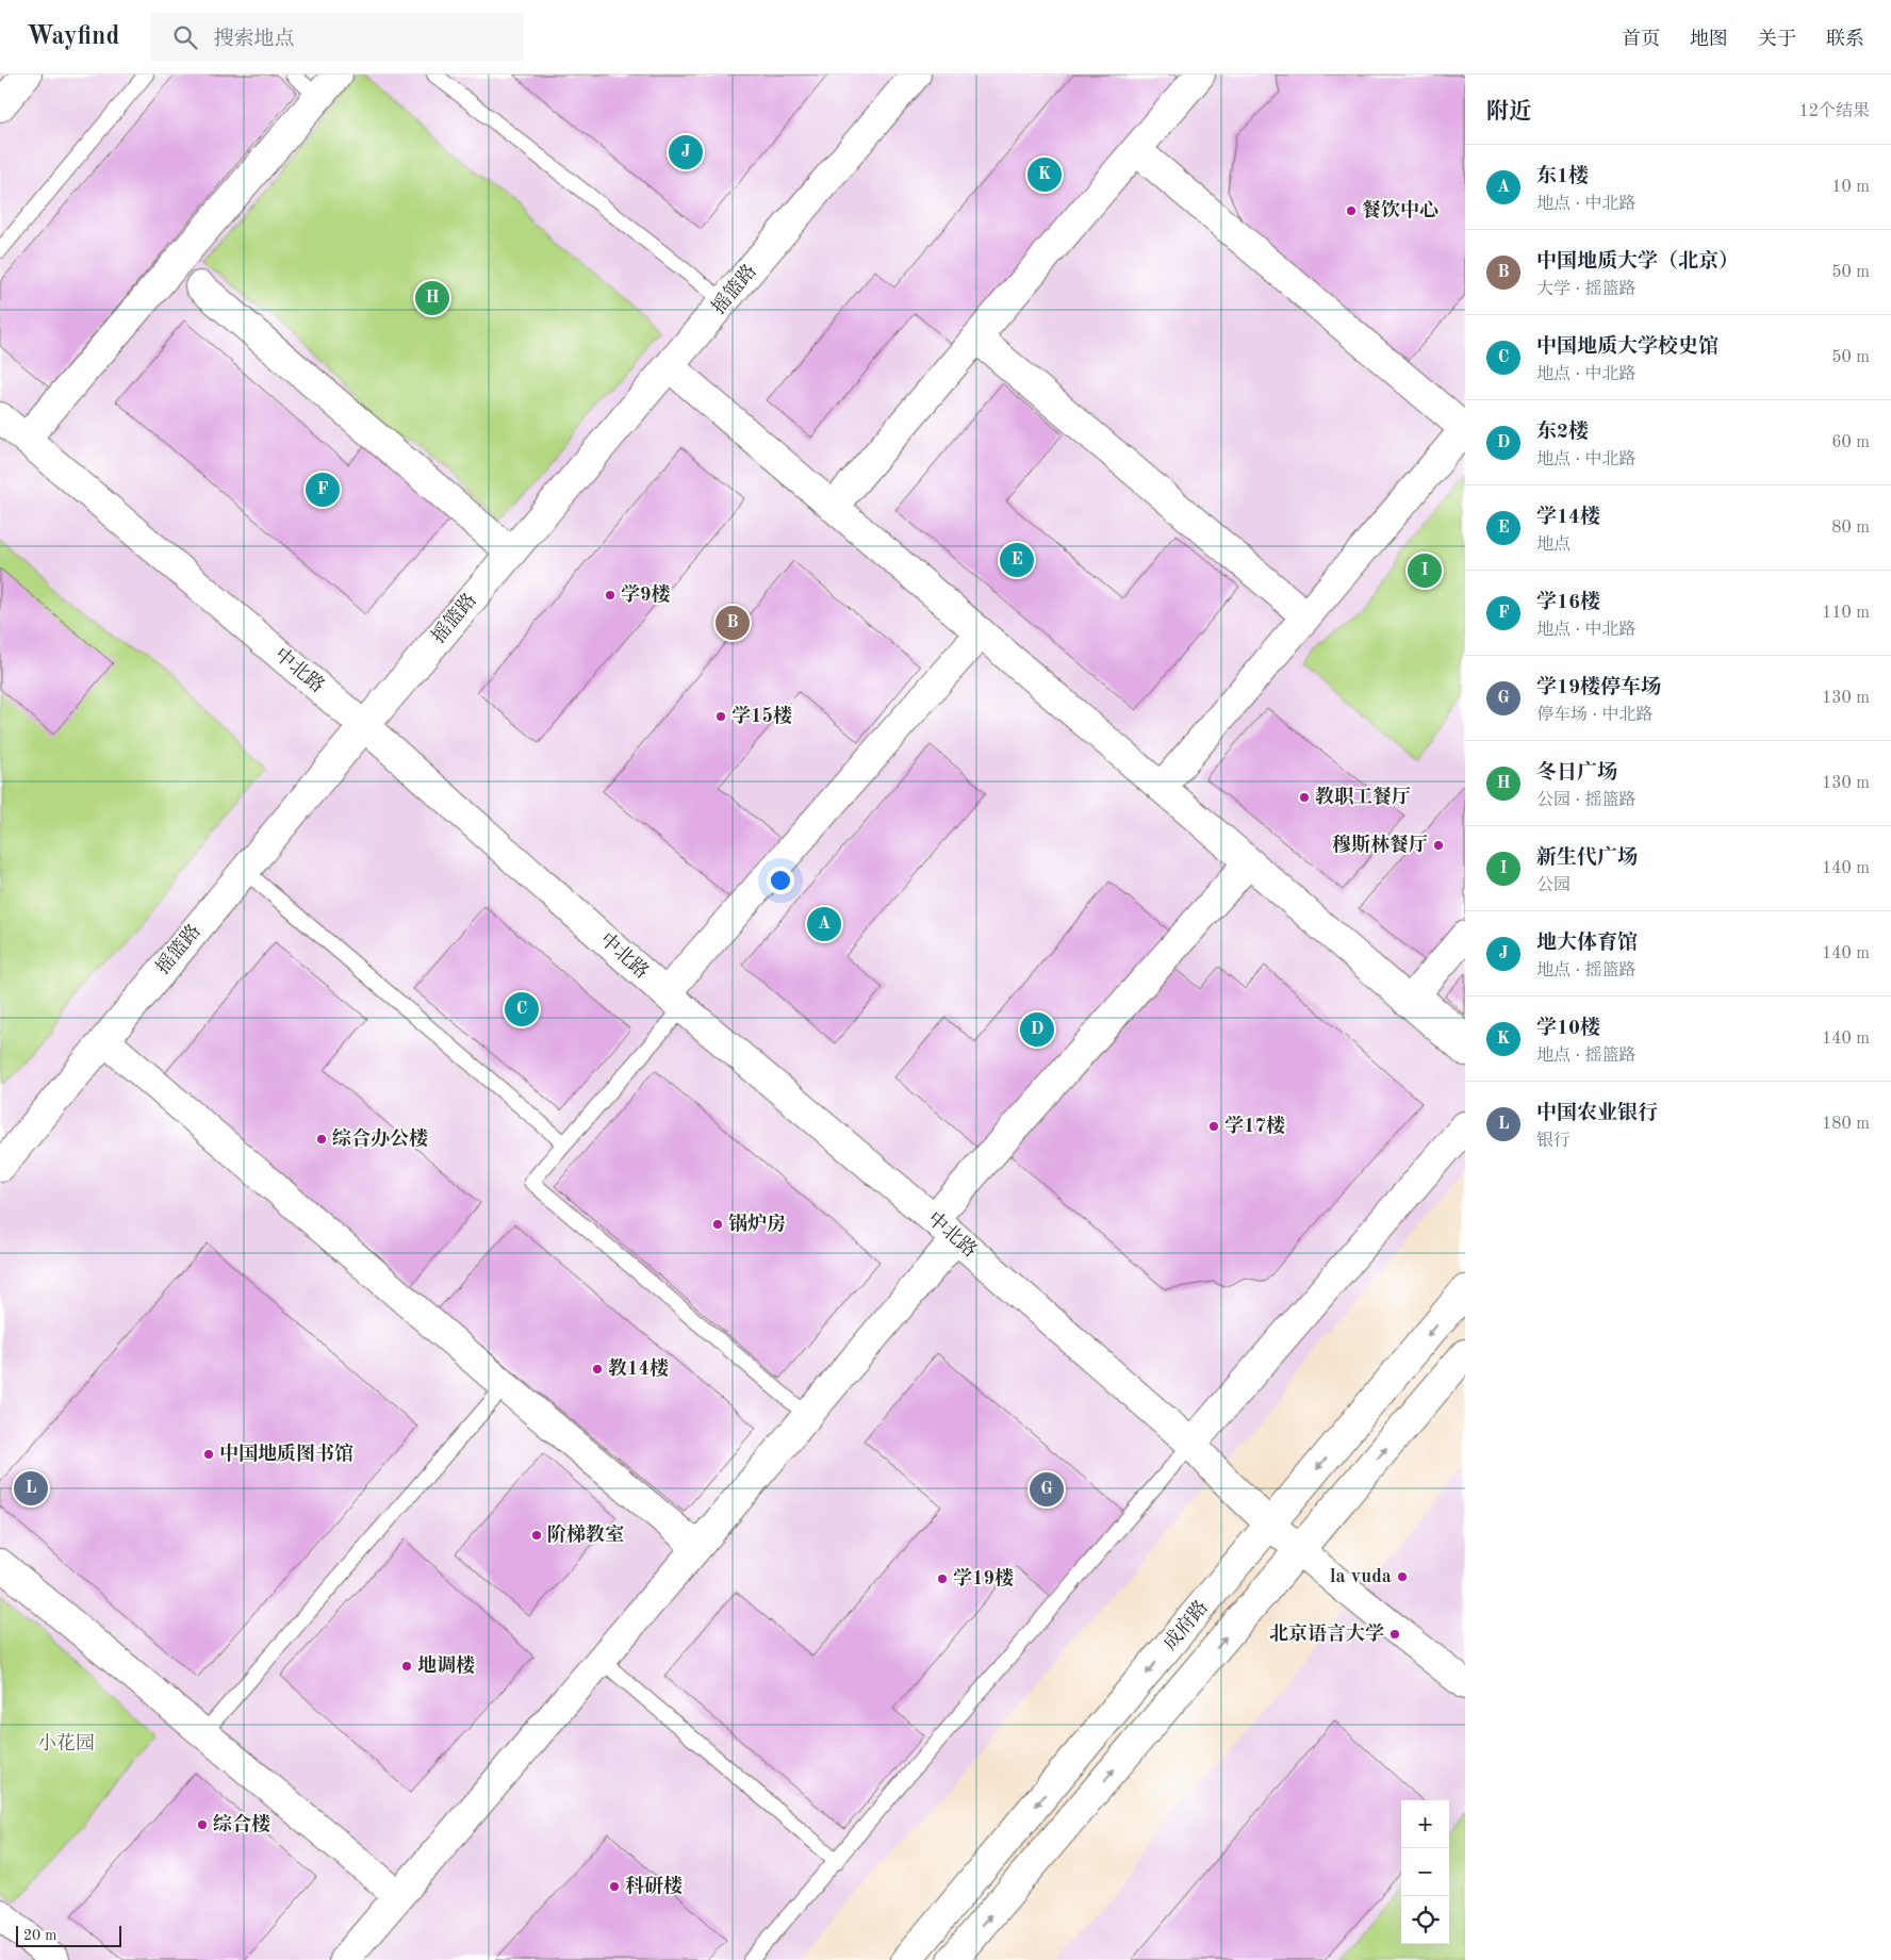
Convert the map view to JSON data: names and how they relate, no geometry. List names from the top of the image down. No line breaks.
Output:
{"streets":{"street":["摇篮路","中北路","成府路"]},"crossings":[["摇篮路","中北路"],["中北路","成府路"]],"parks":["小花园"],"places":["餐饮中心","学9楼","学15楼","教职工餐厅","穆斯林餐厅","学17楼","综合办公楼","锅炉房","教14楼","中国地质图书馆","阶梯教室","la vuda","学19楼","北京语言大学","地调楼","综合楼","科研楼"],"scale_bar":"20 m","page":{"header":"Wayfind","search":"搜索地点","nav":["首页","地图","关于","联系"],"heading":["附近","12个结果"],"pins":["J","K","H","F","E","I","B","A","C","D","L","G"],"list":[{"mark":"A","name":"东1楼","note":"地点 · 中北路","value":"10 m"},{"mark":"B","name":"中国地质大学（北京）","note":"大学 · 摇篮路","value":"50 m"},{"mark":"C","name":"中国地质大学校史馆","note":"地点 · 中北路","value":"50 m"},{"mark":"D","name":"东2楼","note":"地点 · 中北路","value":"60 m"},{"mark":"E","name":"学14楼","note":"地点","value":"80 m"},{"mark":"F","name":"学16楼","note":"地点 · 中北路","value":"110 m"},{"mark":"G","name":"学19楼停车场","note":"停车场 · 中北路","value":"130 m"},{"mark":"H","name":"冬日广场","note":"公园 · 摇篮路","value":"130 m"},{"mark":"I","name":"新生代广场","note":"公园","value":"140 m"},{"mark":"J","name":"地大体育馆","note":"地点 · 摇篮路","value":"140 m"},{"mark":"K","name":"学10楼","note":"地点 · 摇篮路","value":"140 m"},{"mark":"L","name":"中国农业银行","note":"银行","value":"180 m"}],"map_buttons":["+","−"],"scale":"20 m"}}
